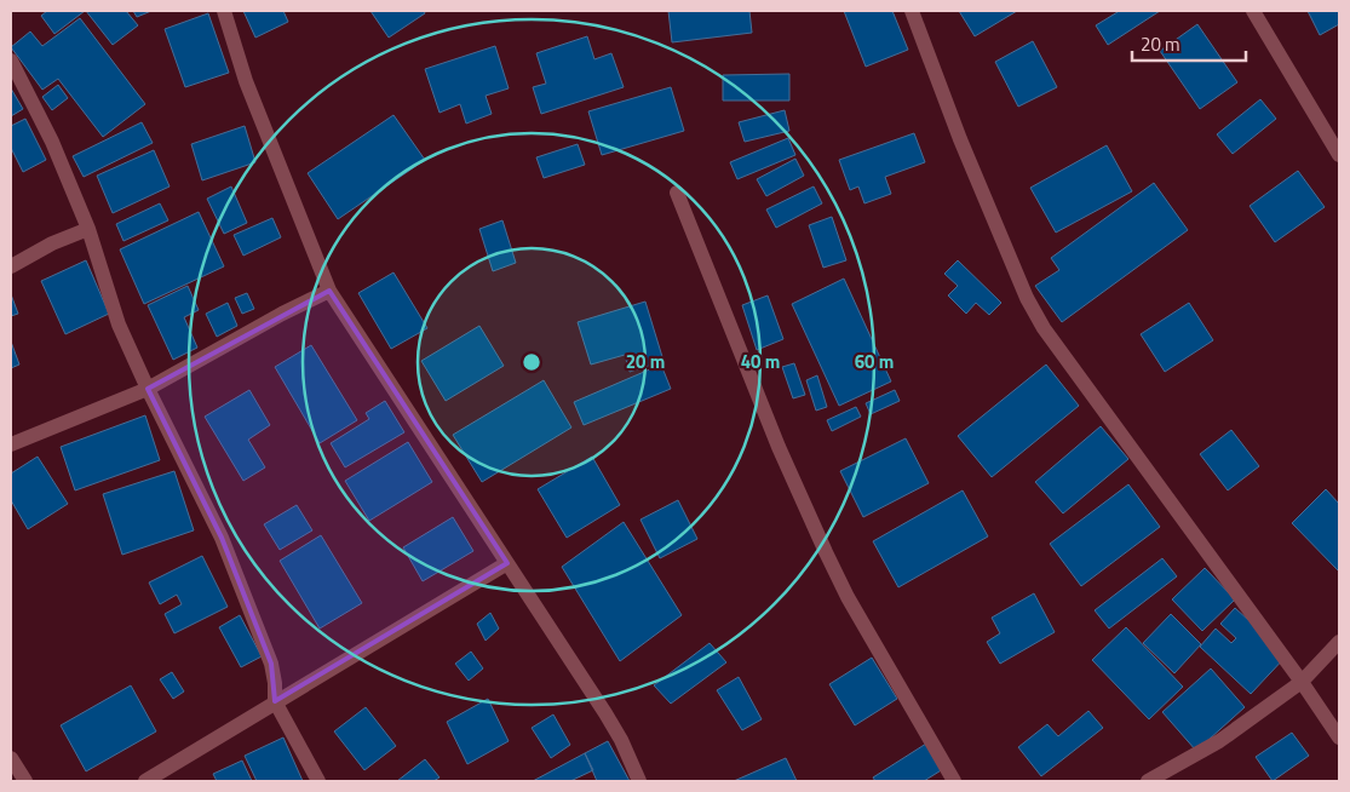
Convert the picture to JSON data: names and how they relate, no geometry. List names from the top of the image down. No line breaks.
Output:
{"scale_bar":"20 m","rings":["20 m","40 m","60 m"]}
